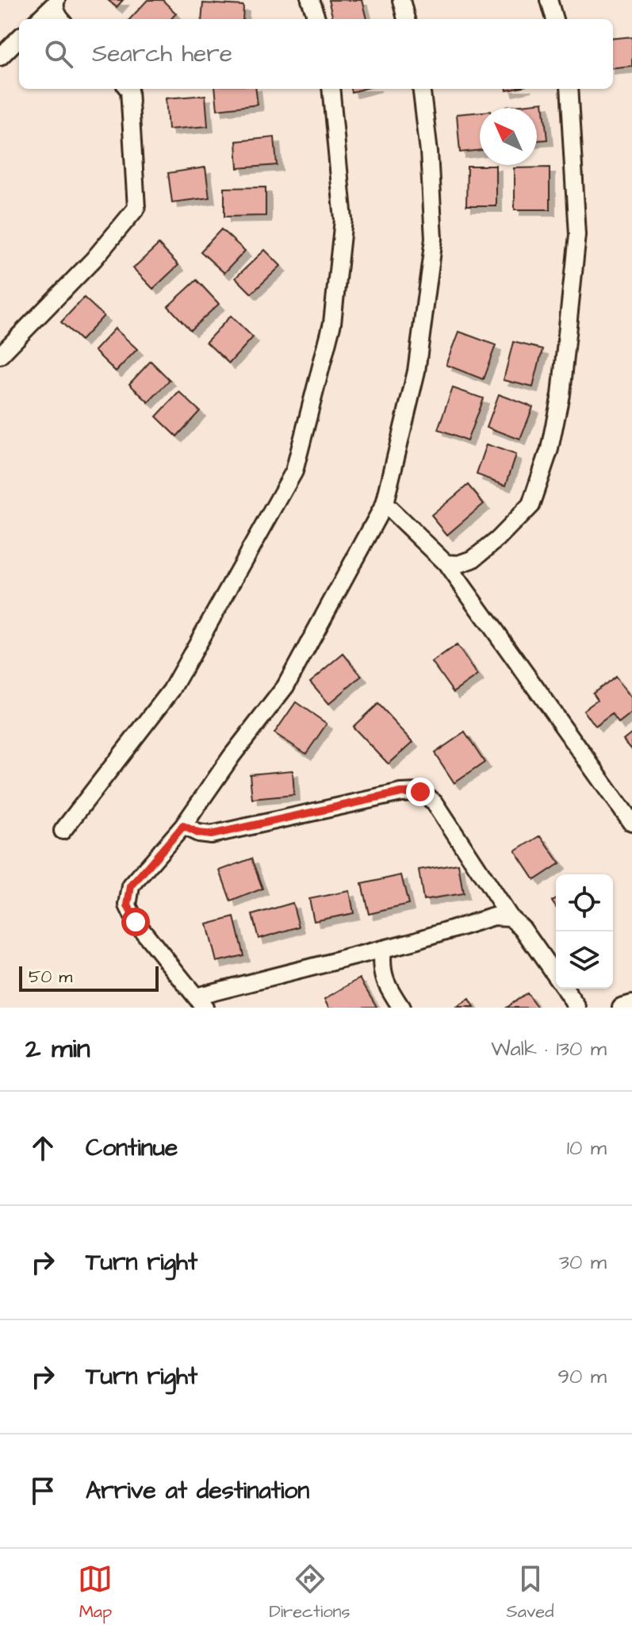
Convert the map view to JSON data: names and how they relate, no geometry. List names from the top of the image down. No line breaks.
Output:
{"scale_bar":"50 m","north":"top left","page":{"search":"Search here","scale":"50 m","heading":["2 min","Walk · 130 m"],"list":[["Continue","10 m"],["Turn right","30 m"],["Turn right","90 m"],"Arrive at destination"],"nav":["Map","Directions","Saved"]}}
